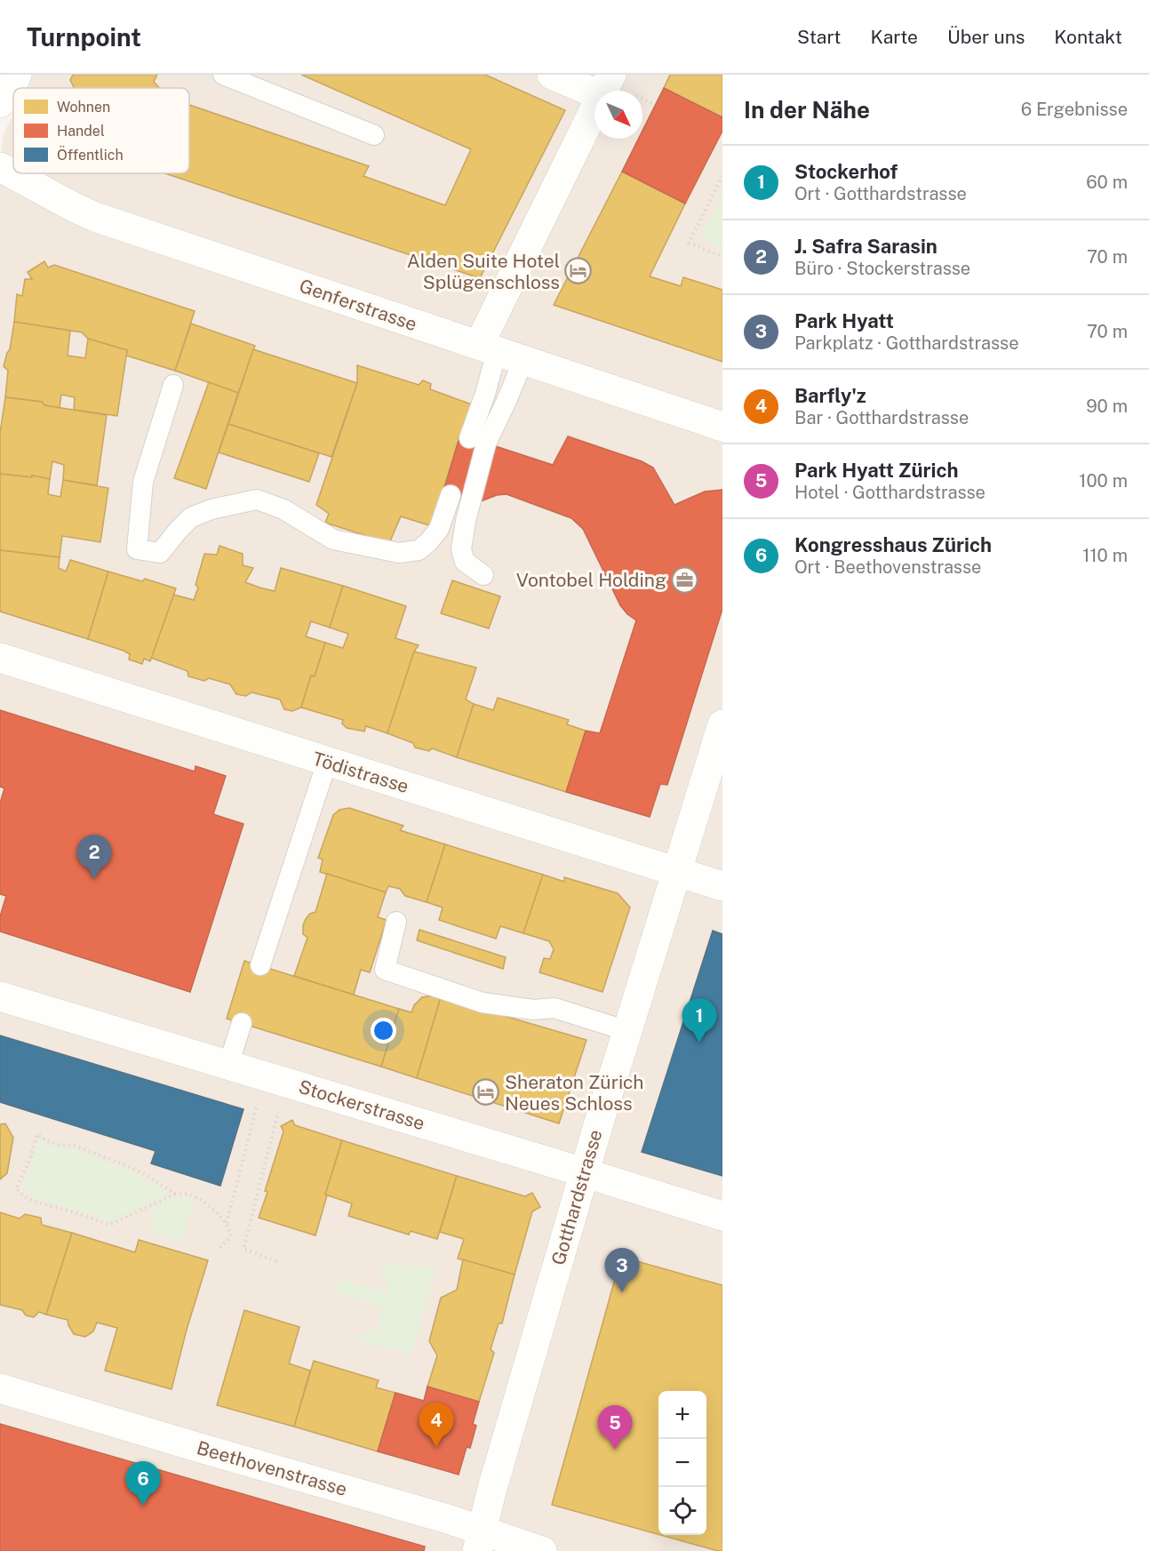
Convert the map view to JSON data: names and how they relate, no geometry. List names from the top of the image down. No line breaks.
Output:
{"streets":{"street":["Genferstrasse","Tödistrasse","Stockerstrasse","Gotthardstrasse","Beethovenstrasse"]},"crossings":[["Tödistrasse","Gotthardstrasse"],["Stockerstrasse","Gotthardstrasse"],["Gotthardstrasse","Beethovenstrasse"]],"places":{"hotel":["Alden Suite Hotel Splügenschloss","Sheraton Zürich Neues Schloss"],"office":["Vontobel Holding"]},"legend":["Wohnen","Handel","Öffentlich"],"north":"bottom right","page":{"header":"Turnpoint","nav":["Start","Karte","Über uns","Kontakt"],"heading":["In der Nähe","6 Ergebnisse"],"list":[{"mark":"1","name":"Stockerhof","note":"Ort · Gotthardstrasse","value":"60 m"},{"mark":"2","name":"J. Safra Sarasin","note":"Büro · Stockerstrasse","value":"70 m"},{"mark":"3","name":"Park Hyatt","note":"Parkplatz · Gotthardstrasse","value":"70 m"},{"mark":"4","name":"Barfly'z","note":"Bar · Gotthardstrasse","value":"90 m"},{"mark":"5","name":"Park Hyatt Zürich","note":"Hotel · Gotthardstrasse","value":"100 m"},{"mark":"6","name":"Kongresshaus Zürich","note":"Ort · Beethovenstrasse","value":"110 m"}],"pins":["2","1","3","4","5","6"],"map_buttons":["+","−"]}}
